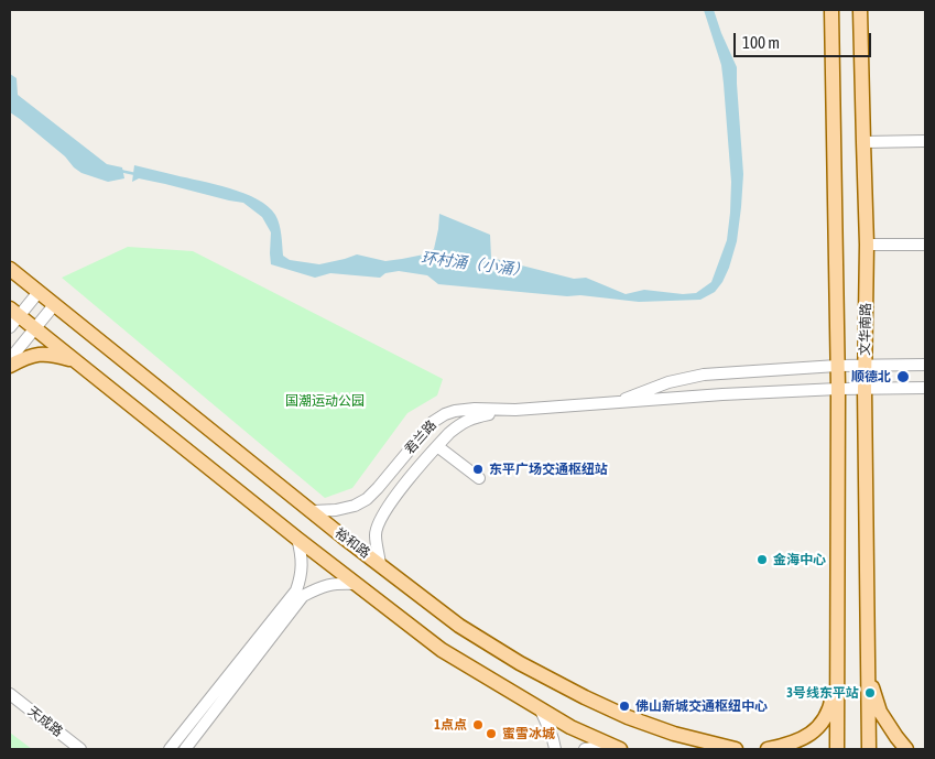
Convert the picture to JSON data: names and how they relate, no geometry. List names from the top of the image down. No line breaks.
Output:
{"streets":{"main road":["文华南路","裕和路"],"street":["君兰路","天成路"]},"crossings":[["文华南路","君兰路"],["君兰路","裕和路"]],"water":["环村涌（小涌）"],"parks":["国潮运动公园"],"places":["顺德北","东平广场交通枢纽站","金海中心","3号线东平站","佛山新城交通枢纽中心","1点点","蜜雪冰城"],"scale_bar":"100 m"}
